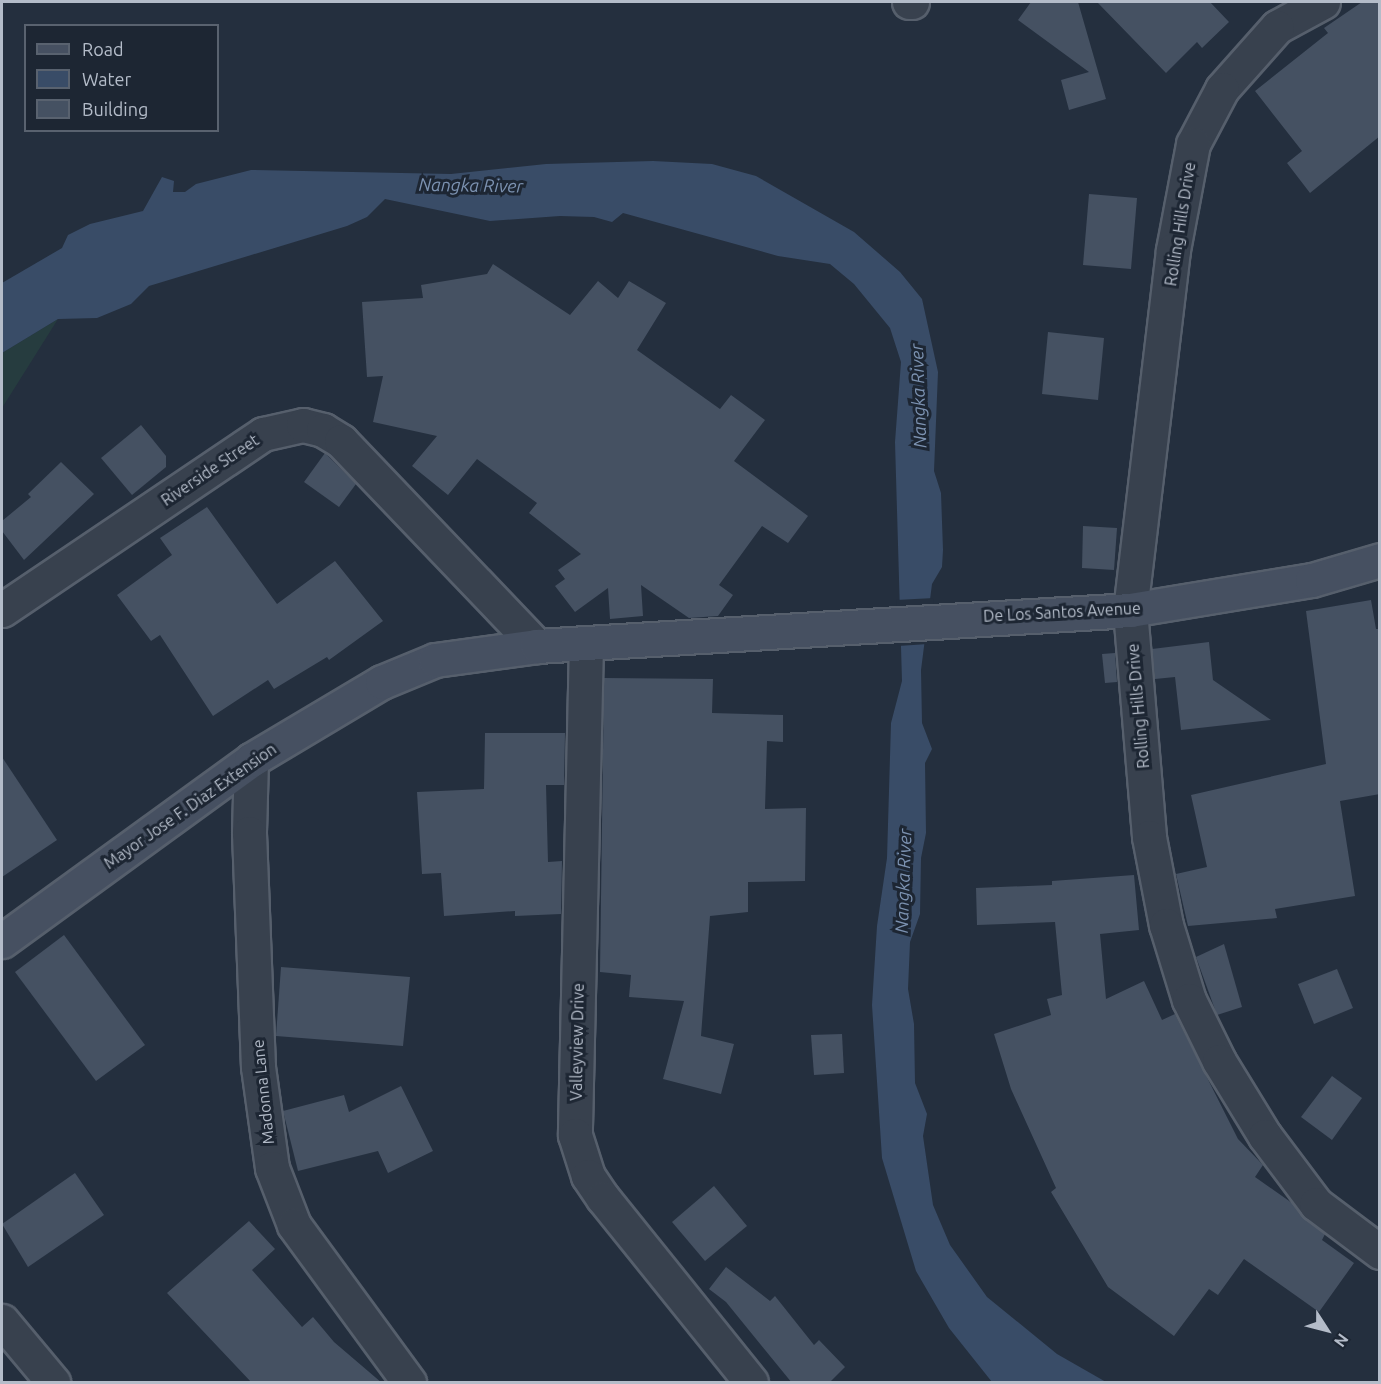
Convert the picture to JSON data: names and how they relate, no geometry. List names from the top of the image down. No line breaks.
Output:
{"streets":{"street":["Rolling Hills Drive","Riverside Street","De Los Santos Avenue","Mayor Jose F. Diaz Extension","Valleyview Drive","Madonna Lane"]},"crossings":[["Rolling Hills Drive","De Los Santos Avenue"],["Riverside Street","Mayor Jose F. Diaz Extension"],["De Los Santos Avenue","Mayor Jose F. Diaz Extension"],["Mayor Jose F. Diaz Extension","Valleyview Drive"],["Mayor Jose F. Diaz Extension","Madonna Lane"]],"water":["Nangka River"],"legend":["Road","Water","Building"],"north":"bottom right"}
